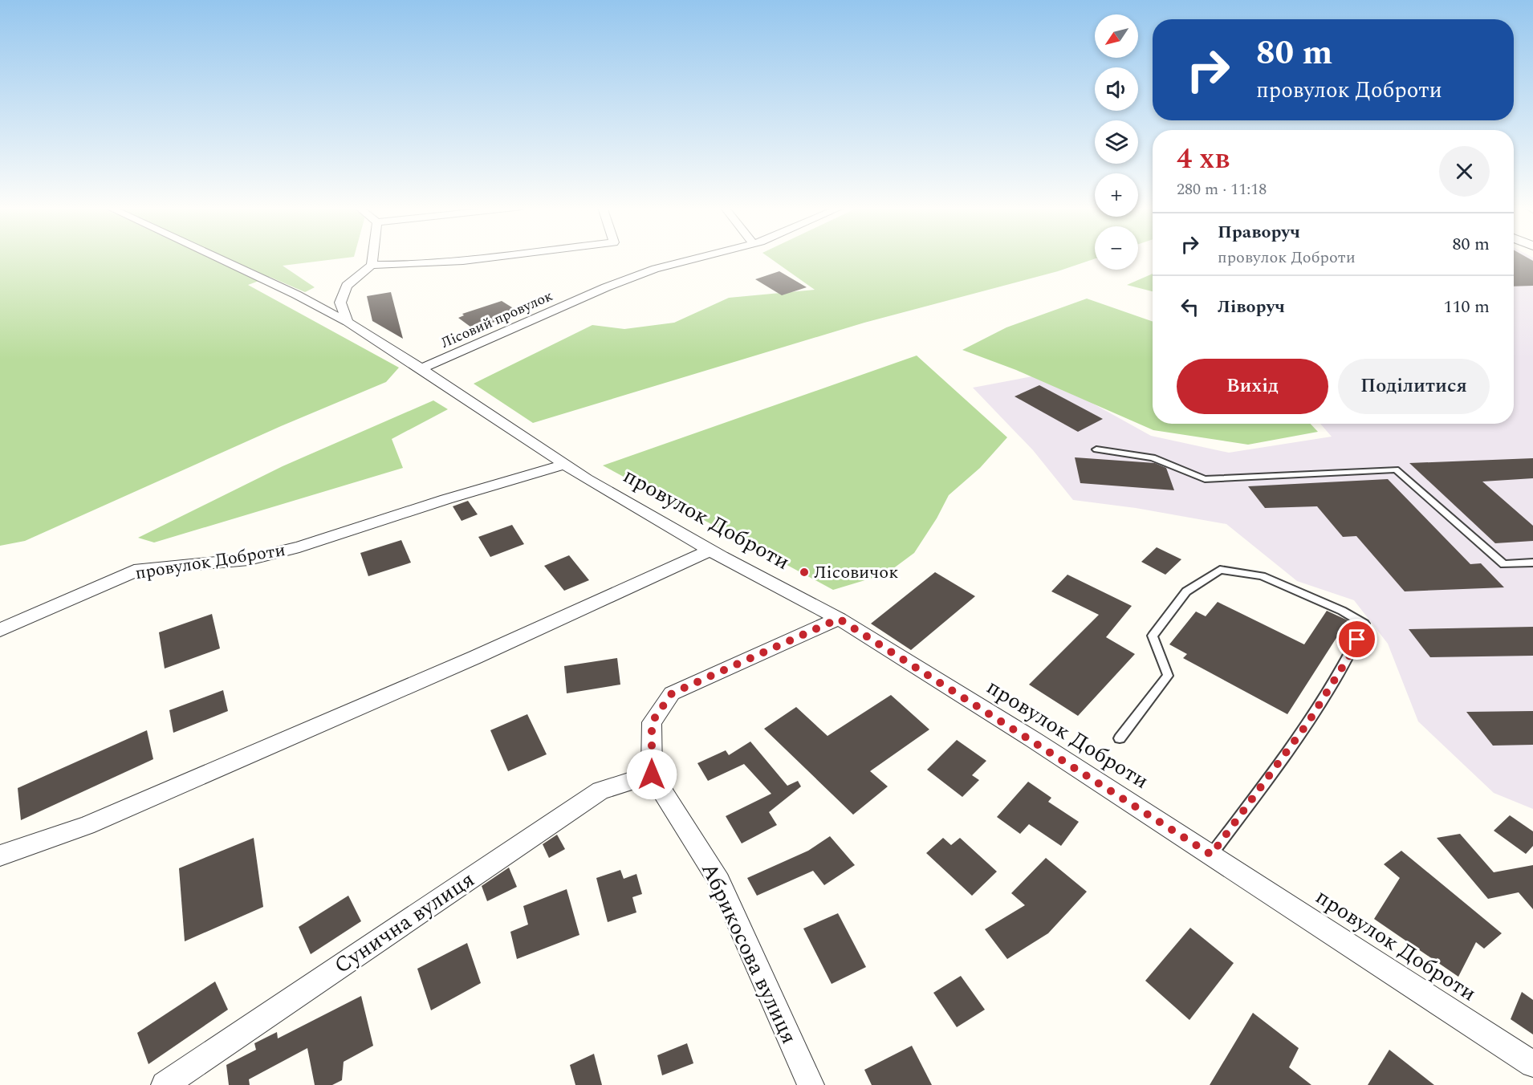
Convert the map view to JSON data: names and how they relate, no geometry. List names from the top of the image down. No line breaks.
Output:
{"streets":{"street":["Лісовий провулок","провулок Доброти","Сунична вулиця","Абрикосова вулиця"]},"crossings":[["Лісовий провулок","провулок Доброти"],["Сунична вулиця","Абрикосова вулиця"]],"places":["Лісовичок"],"north":"bottom left","page":{"map_buttons":["+","−"],"turn":["80 m","провулок Доброти"],"heading":["4 хв","280 m · 11:18"],"list":[{"name":"Праворуч","note":"провулок Доброти","value":"80 m"},{"name":"Ліворуч","value":"110 m"}],"buttons":["Вихід","Поділитися"]}}
